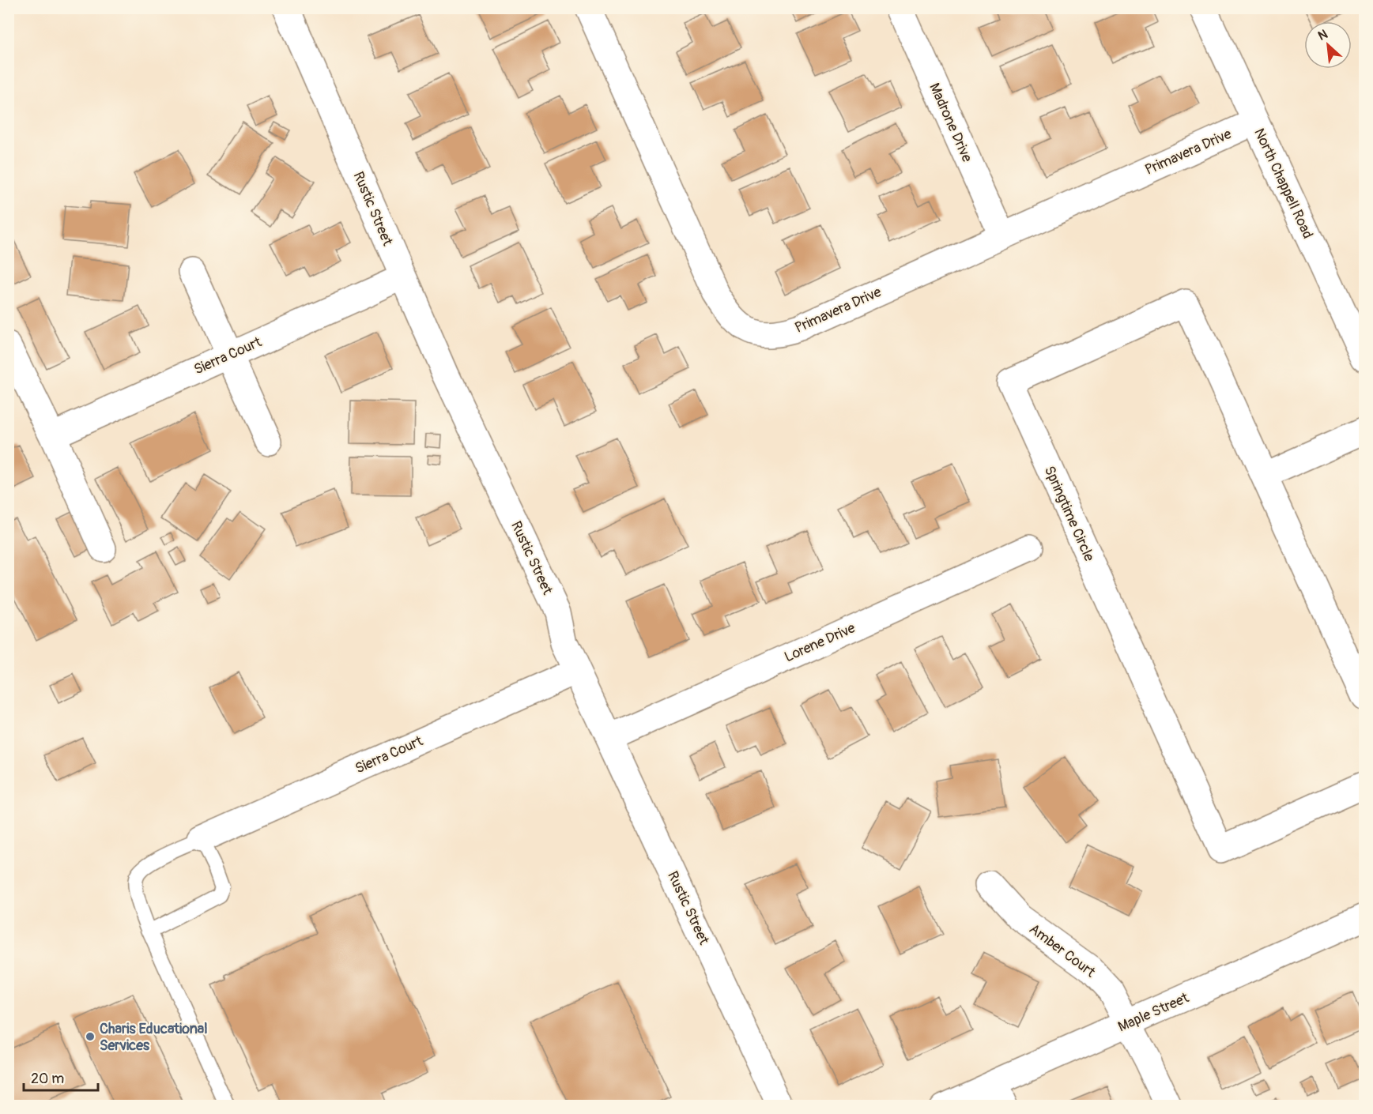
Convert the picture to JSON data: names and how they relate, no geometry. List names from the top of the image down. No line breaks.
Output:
{"streets":{"street":["Madrone Drive","Primavera Drive","North Chappell Road","Rustic Street","Sierra Court","Springtime Circle","Lorene Drive","Amber Court","Maple Street"]},"crossings":[["Madrone Drive","Primavera Drive"],["Primavera Drive","North Chappell Road"],["Rustic Street","Sierra Court"],["Rustic Street","Lorene Drive"],["Amber Court","Maple Street"]],"places":["Charis Educational Services"],"scale_bar":"20 m","north":"top left"}
